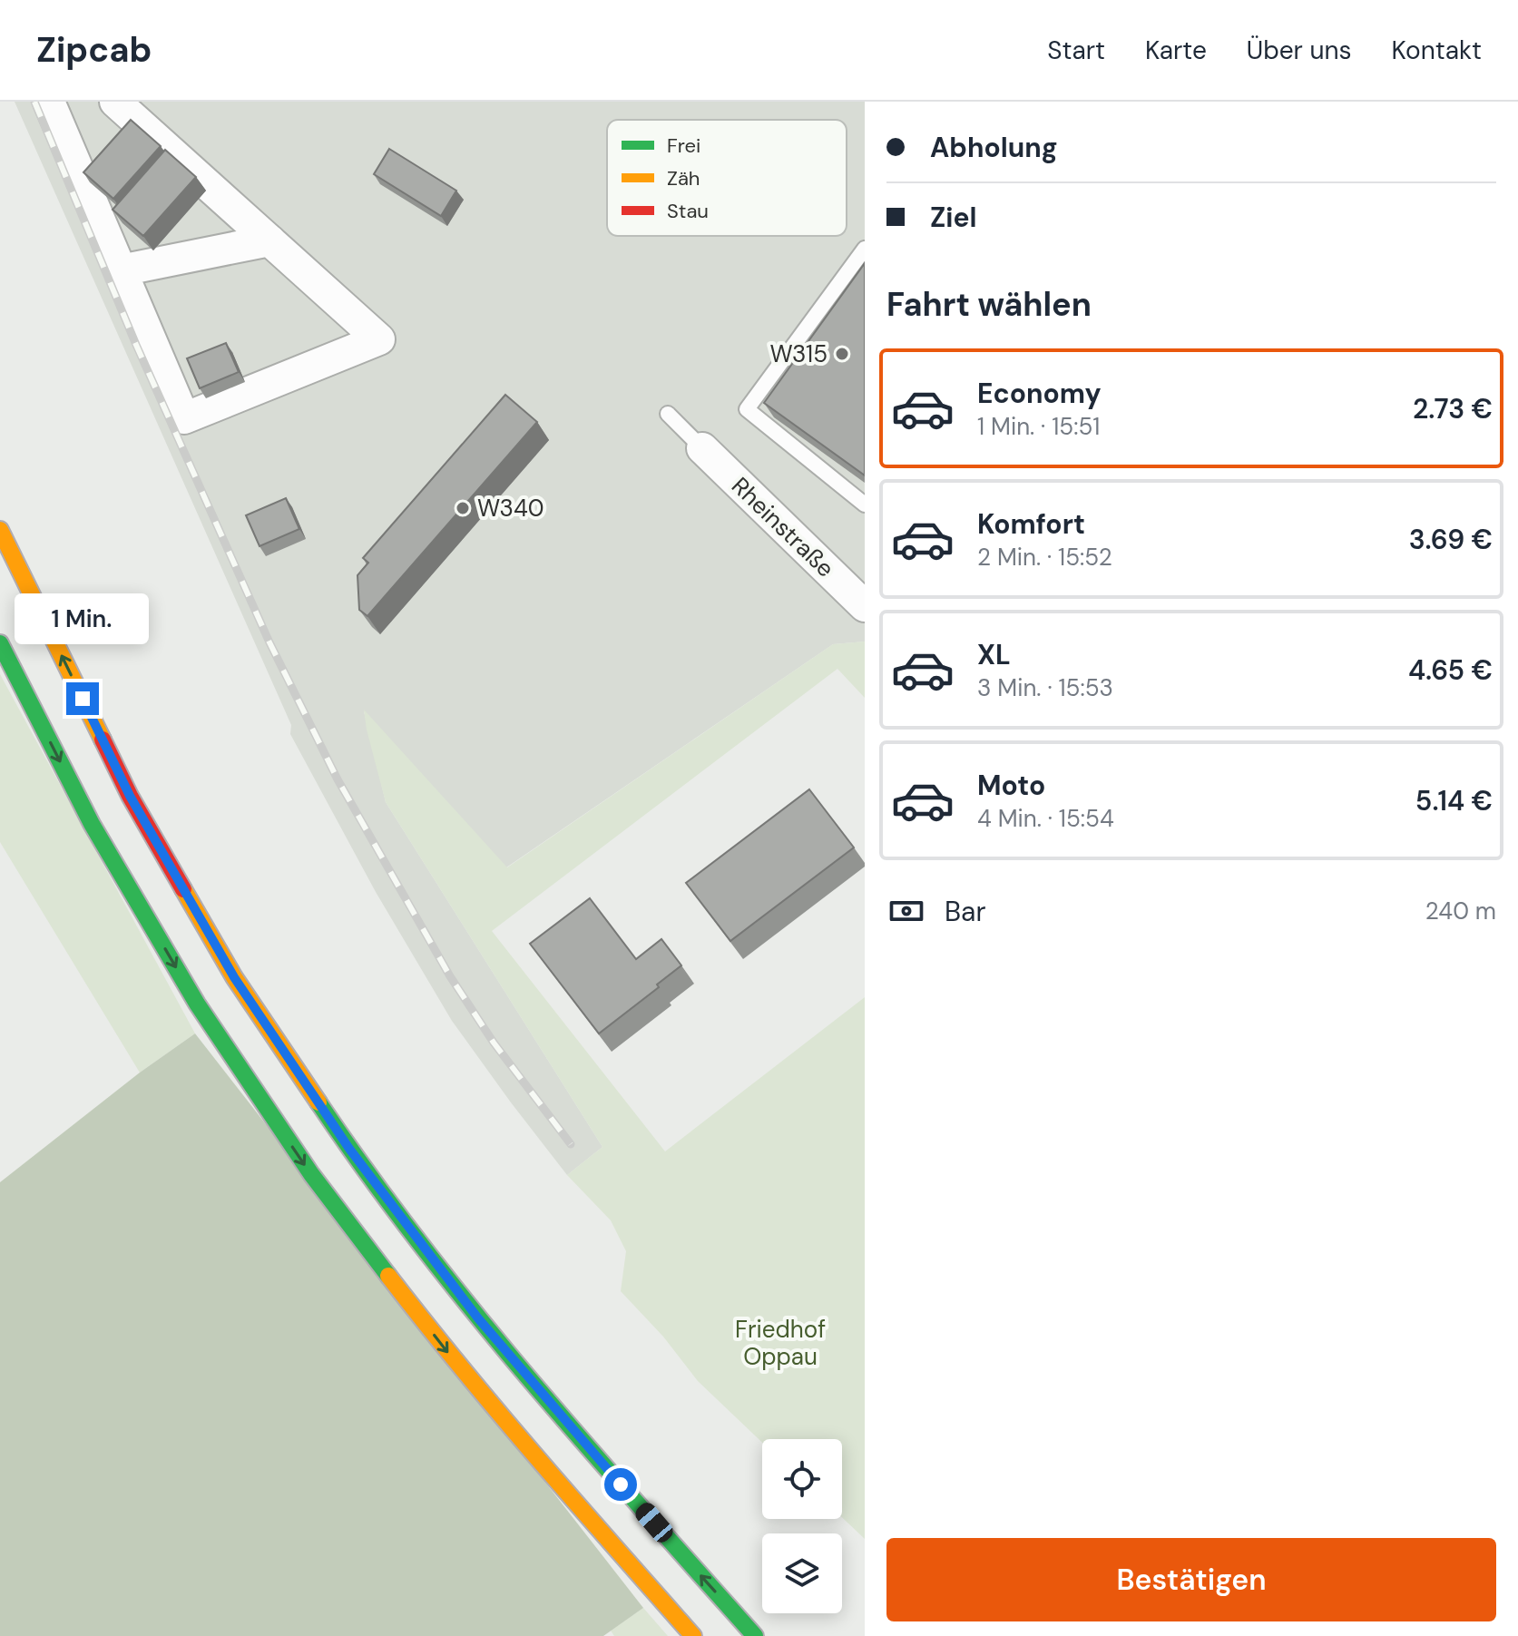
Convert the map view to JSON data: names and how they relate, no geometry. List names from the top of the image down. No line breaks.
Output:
{"streets":{"street":["Rheinstraße"]},"parks":["Friedhof Oppau"],"places":["W315","W340"],"legend":["Frei","Zäh","Stau"],"page":{"header":"Zipcab","nav":["Start","Karte","Über uns","Kontakt"],"banner":["Abholung","Ziel"],"heading":"Fahrt wählen","list":[{"name":"Economy","note":"1 Min. · 15:51","value":"2.73 €"},{"name":"Komfort","note":"2 Min. · 15:52","value":"3.69 €"},{"name":"XL","note":"3 Min. · 15:53","value":"4.65 €"},{"name":"Moto","note":"4 Min. · 15:54","value":"5.14 €"}],"bubble":"1 Min.","pay":["Bar","240 m"],"buttons":"Bestätigen"}}
